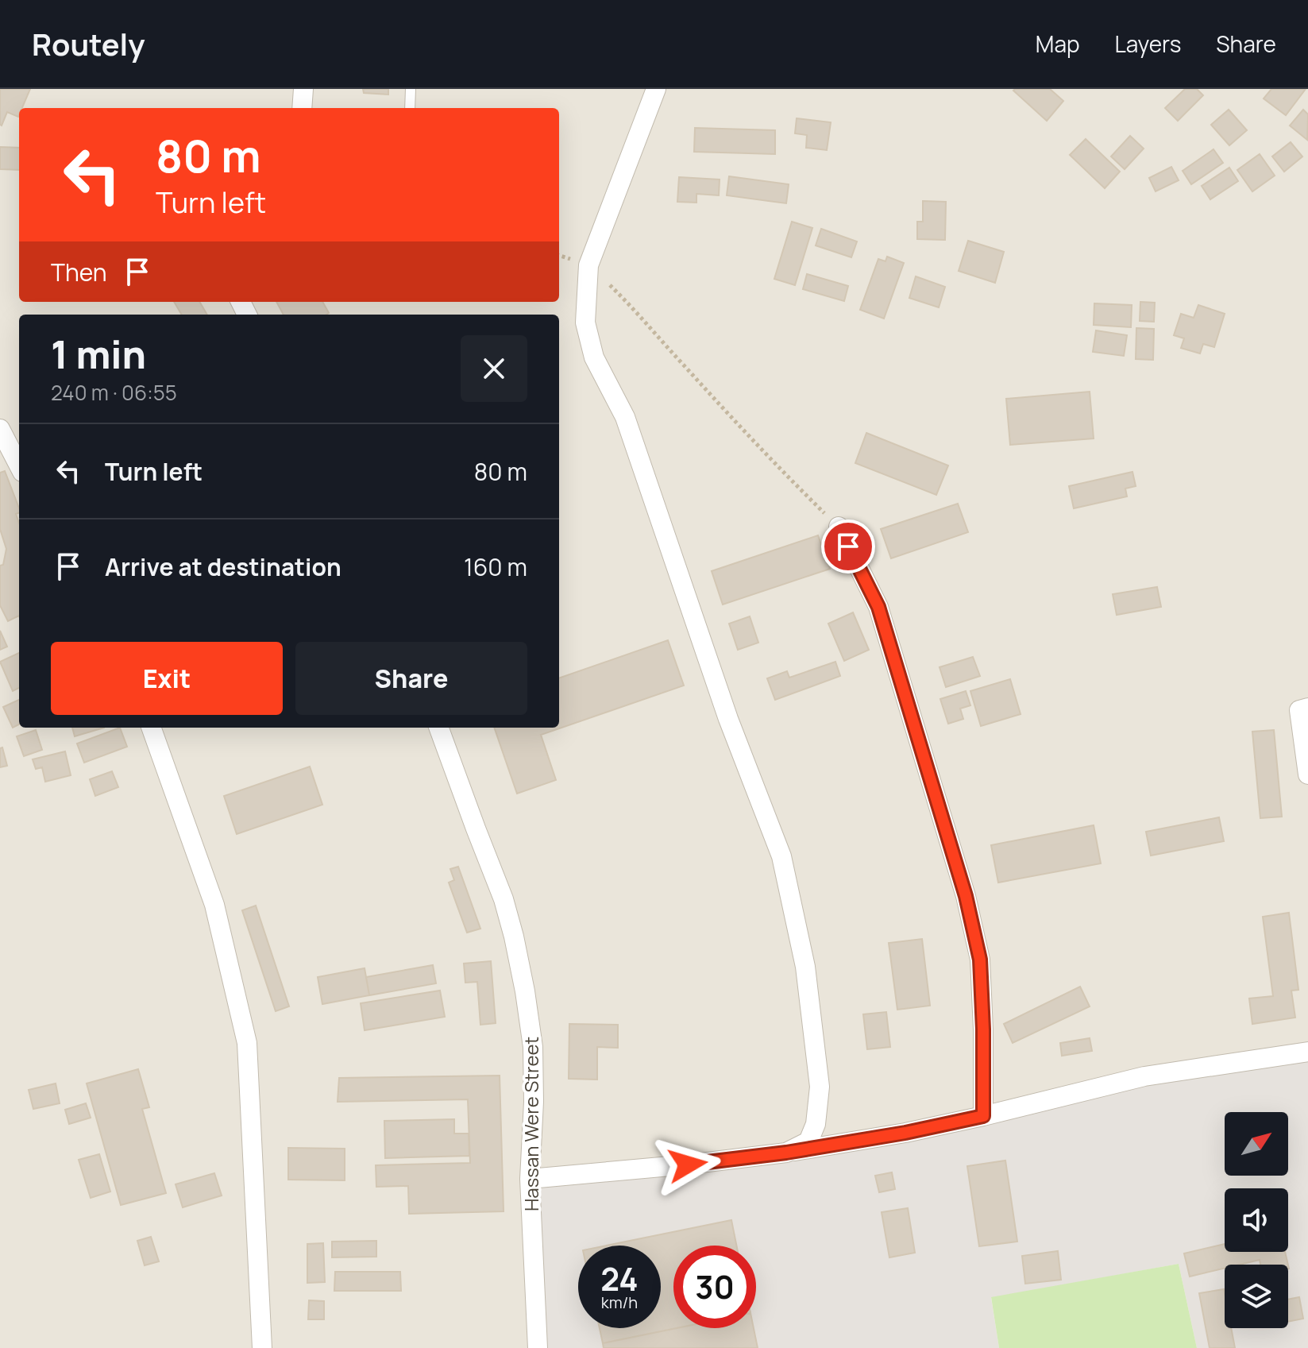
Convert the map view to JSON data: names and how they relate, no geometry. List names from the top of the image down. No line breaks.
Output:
{"streets":{"street":["Hassan Were Street"]},"north":"top right","page":{"header":"Routely","nav":["Map","Layers","Share"],"turn":["80 m","Turn left"],"then":"Then","heading":["1 min","240 m · 06:55"],"list":[{"name":"Turn left","value":"80 m"},{"name":"Arrive at destination","value":"160 m"}],"buttons":["Exit","Share"],"speed":"24 km/h","limit":"30"}}
